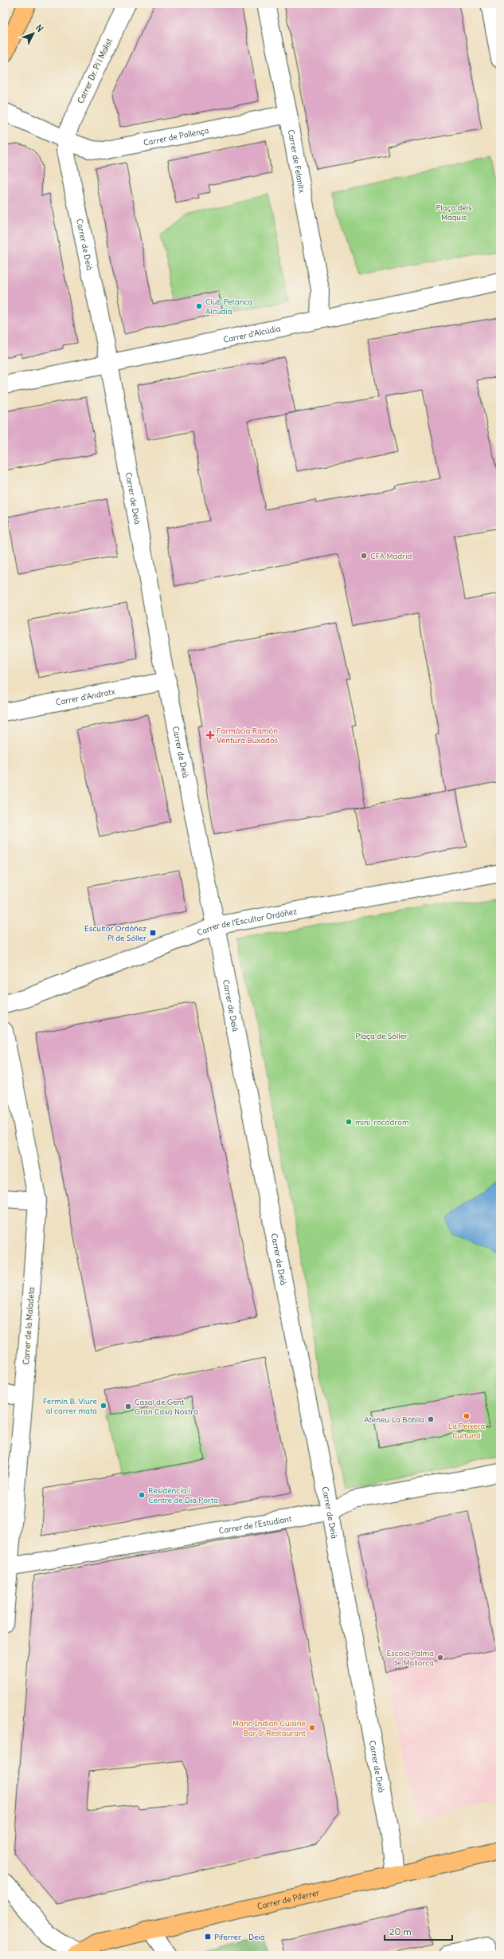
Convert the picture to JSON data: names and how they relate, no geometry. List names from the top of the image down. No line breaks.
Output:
{"streets":{"main road":["Carrer de Piferrer"],"street":["Carrer Dr. Pi i Molist","Carrer de Pollença","Carrer de Felanitx","Carrer de Deià","Carrer d'Alcúdia","Carrer d'Andratx","Carrer de l'Escultor Ordóñez","Carrer de la Maladeta","Carrer de l'Estudiant"]},"crossings":[["Carrer Dr. Pi i Molist","Carrer de Pollença"],["Carrer Dr. Pi i Molist","Carrer de Deià"],["Carrer de Pollença","Carrer de Felanitx"],["Carrer de Pollença","Carrer de Deià"],["Carrer de Felanitx","Carrer d'Alcúdia"],["Carrer de Deià","Carrer d'Alcúdia"],["Carrer de Deià","Carrer d'Andratx"],["Carrer de Deià","Carrer de l'Escultor Ordóñez"],["Carrer de Deià","Carrer de l'Estudiant"],["Carrer de Deià","Carrer de Piferrer"],["Carrer de la Maladeta","Carrer de l'Estudiant"]],"parks":["Plaça dels Maquis","Plaça de Sóller"],"places":{"other":["Club Petanca Alcúdia","CFA Madrid","mini-rocòdrom","Fermín B. Viure al carrer mata","Casal de Gent Gran Casa Nostra","La Peixera Cultural","Ateneu La Bòbila","Residència i Centre de Dia Porta","Escola Palma de Mallorca","Mano Indian Cuisine Bar & Restaurant"],"health":["Farmàcia Ramón Ventura Buxados"],"transit":["Escultor Ordóñez - Pl de Sóller","Piferrer - Deià"]},"scale_bar":"20 m","north":"top right"}
